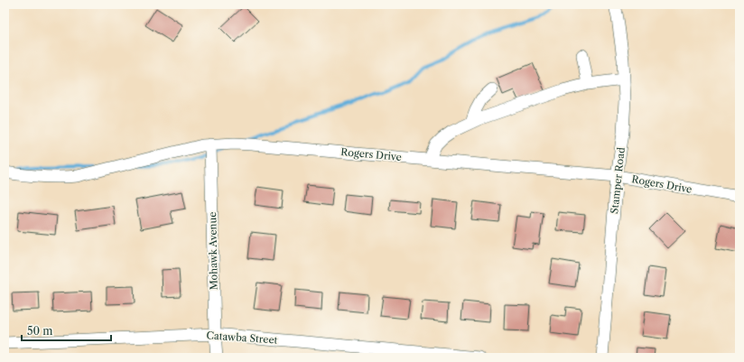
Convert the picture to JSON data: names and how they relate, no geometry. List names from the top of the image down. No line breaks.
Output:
{"streets":{"street":["Rogers Drive","Stamper Road","Mohawk Avenue","Catawba Street"]},"crossings":[["Rogers Drive","Stamper Road"],["Rogers Drive","Mohawk Avenue"],["Mohawk Avenue","Catawba Street"]],"scale_bar":"50 m"}
